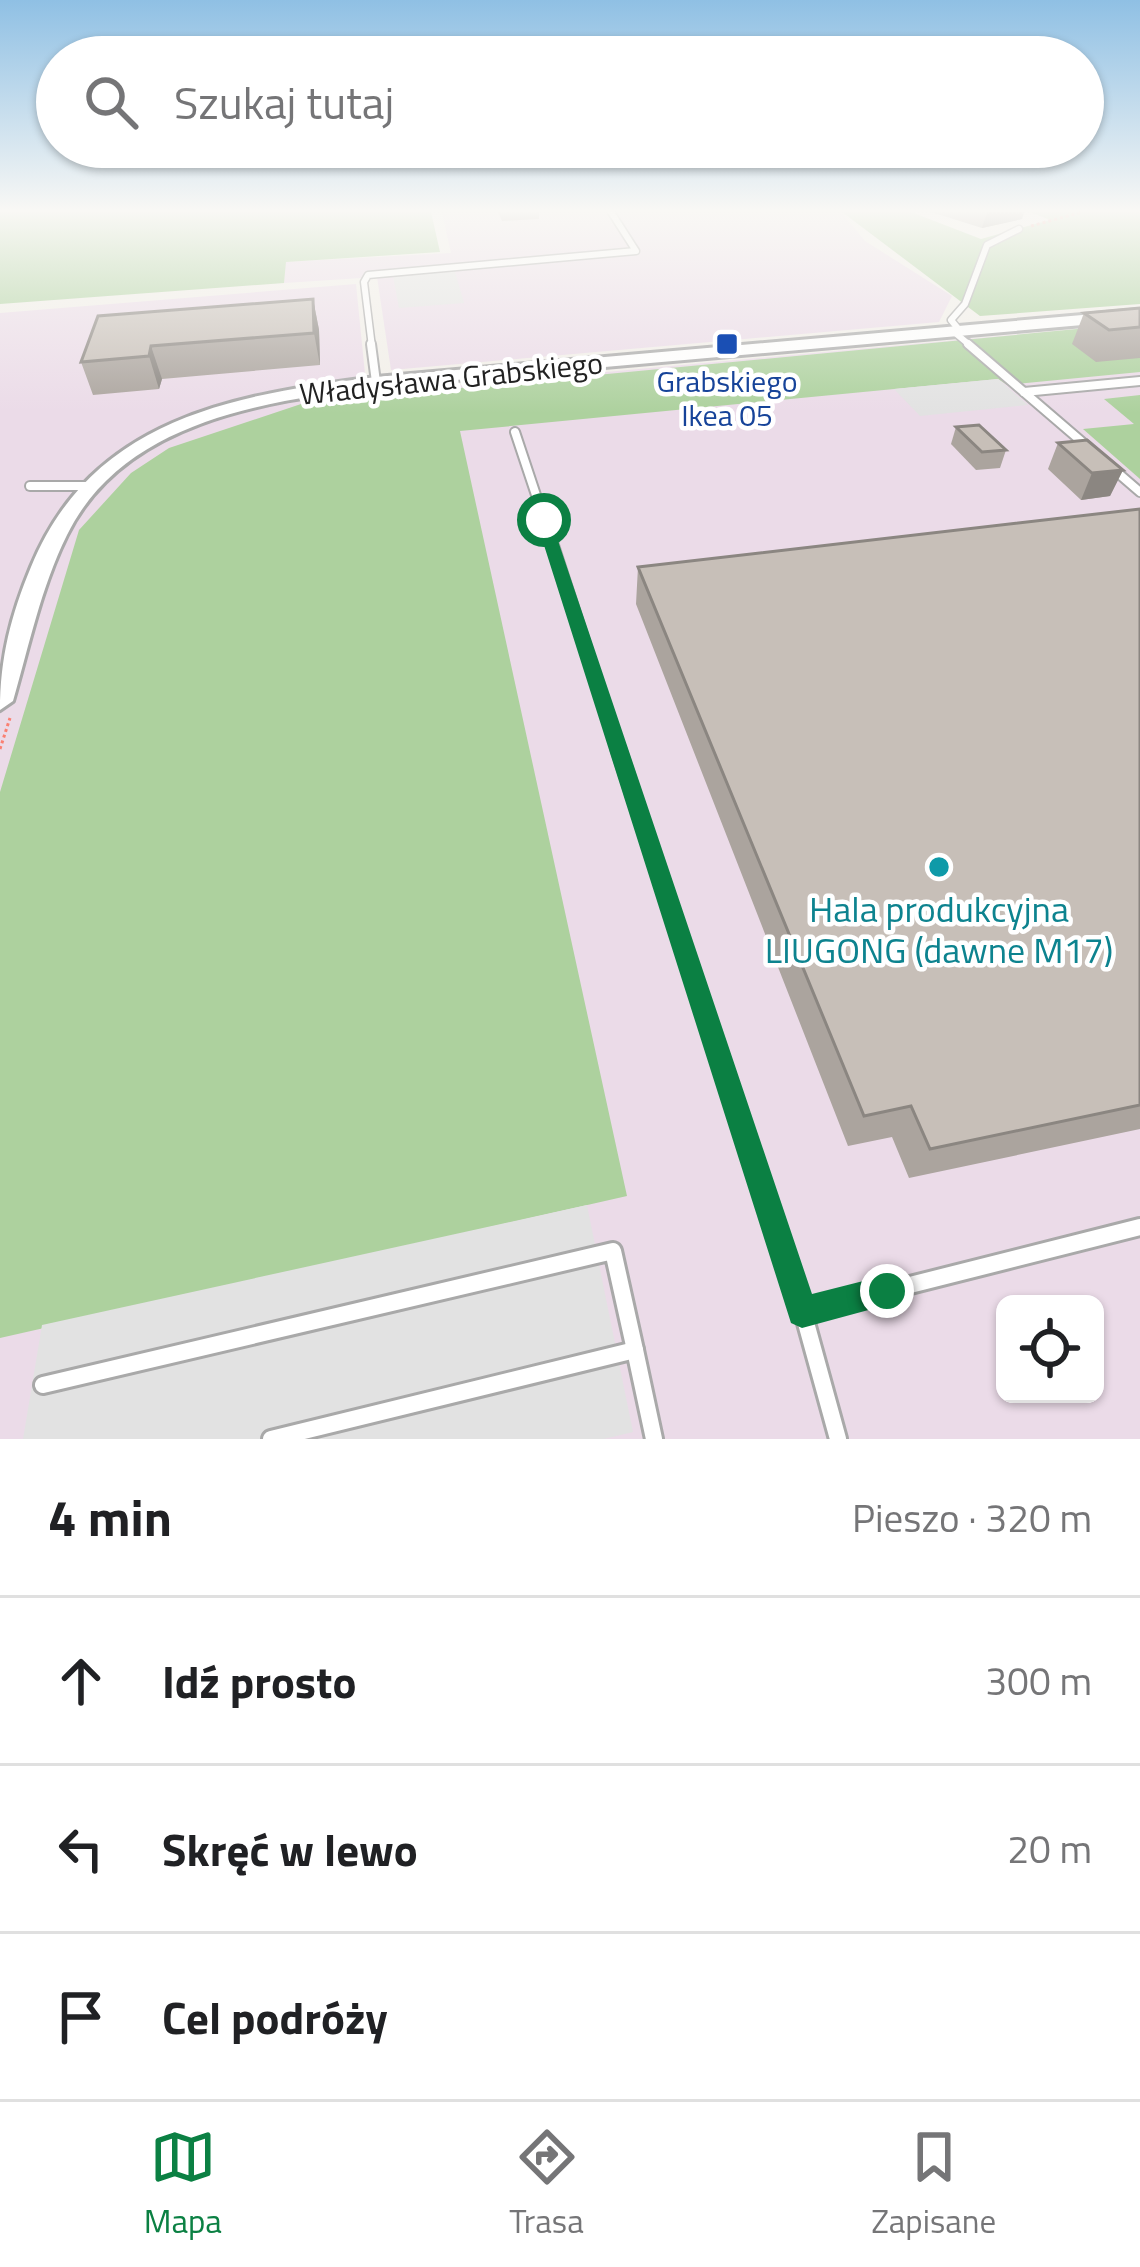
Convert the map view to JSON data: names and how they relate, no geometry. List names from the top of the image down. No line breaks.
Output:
{"streets":{"street":["Władysława Grabskiego"]},"places":{"transit":["Grabskiego Ikea 05"],"other":["Hala produkcyjna LIUGONG (dawne M17)"]},"page":{"search":"Szukaj tutaj","heading":["4 min","Pieszo · 320 m"],"list":[["Idź prosto","300 m"],["Skręć w lewo","20 m"],"Cel podróży"],"nav":["Mapa","Trasa","Zapisane"]}}
